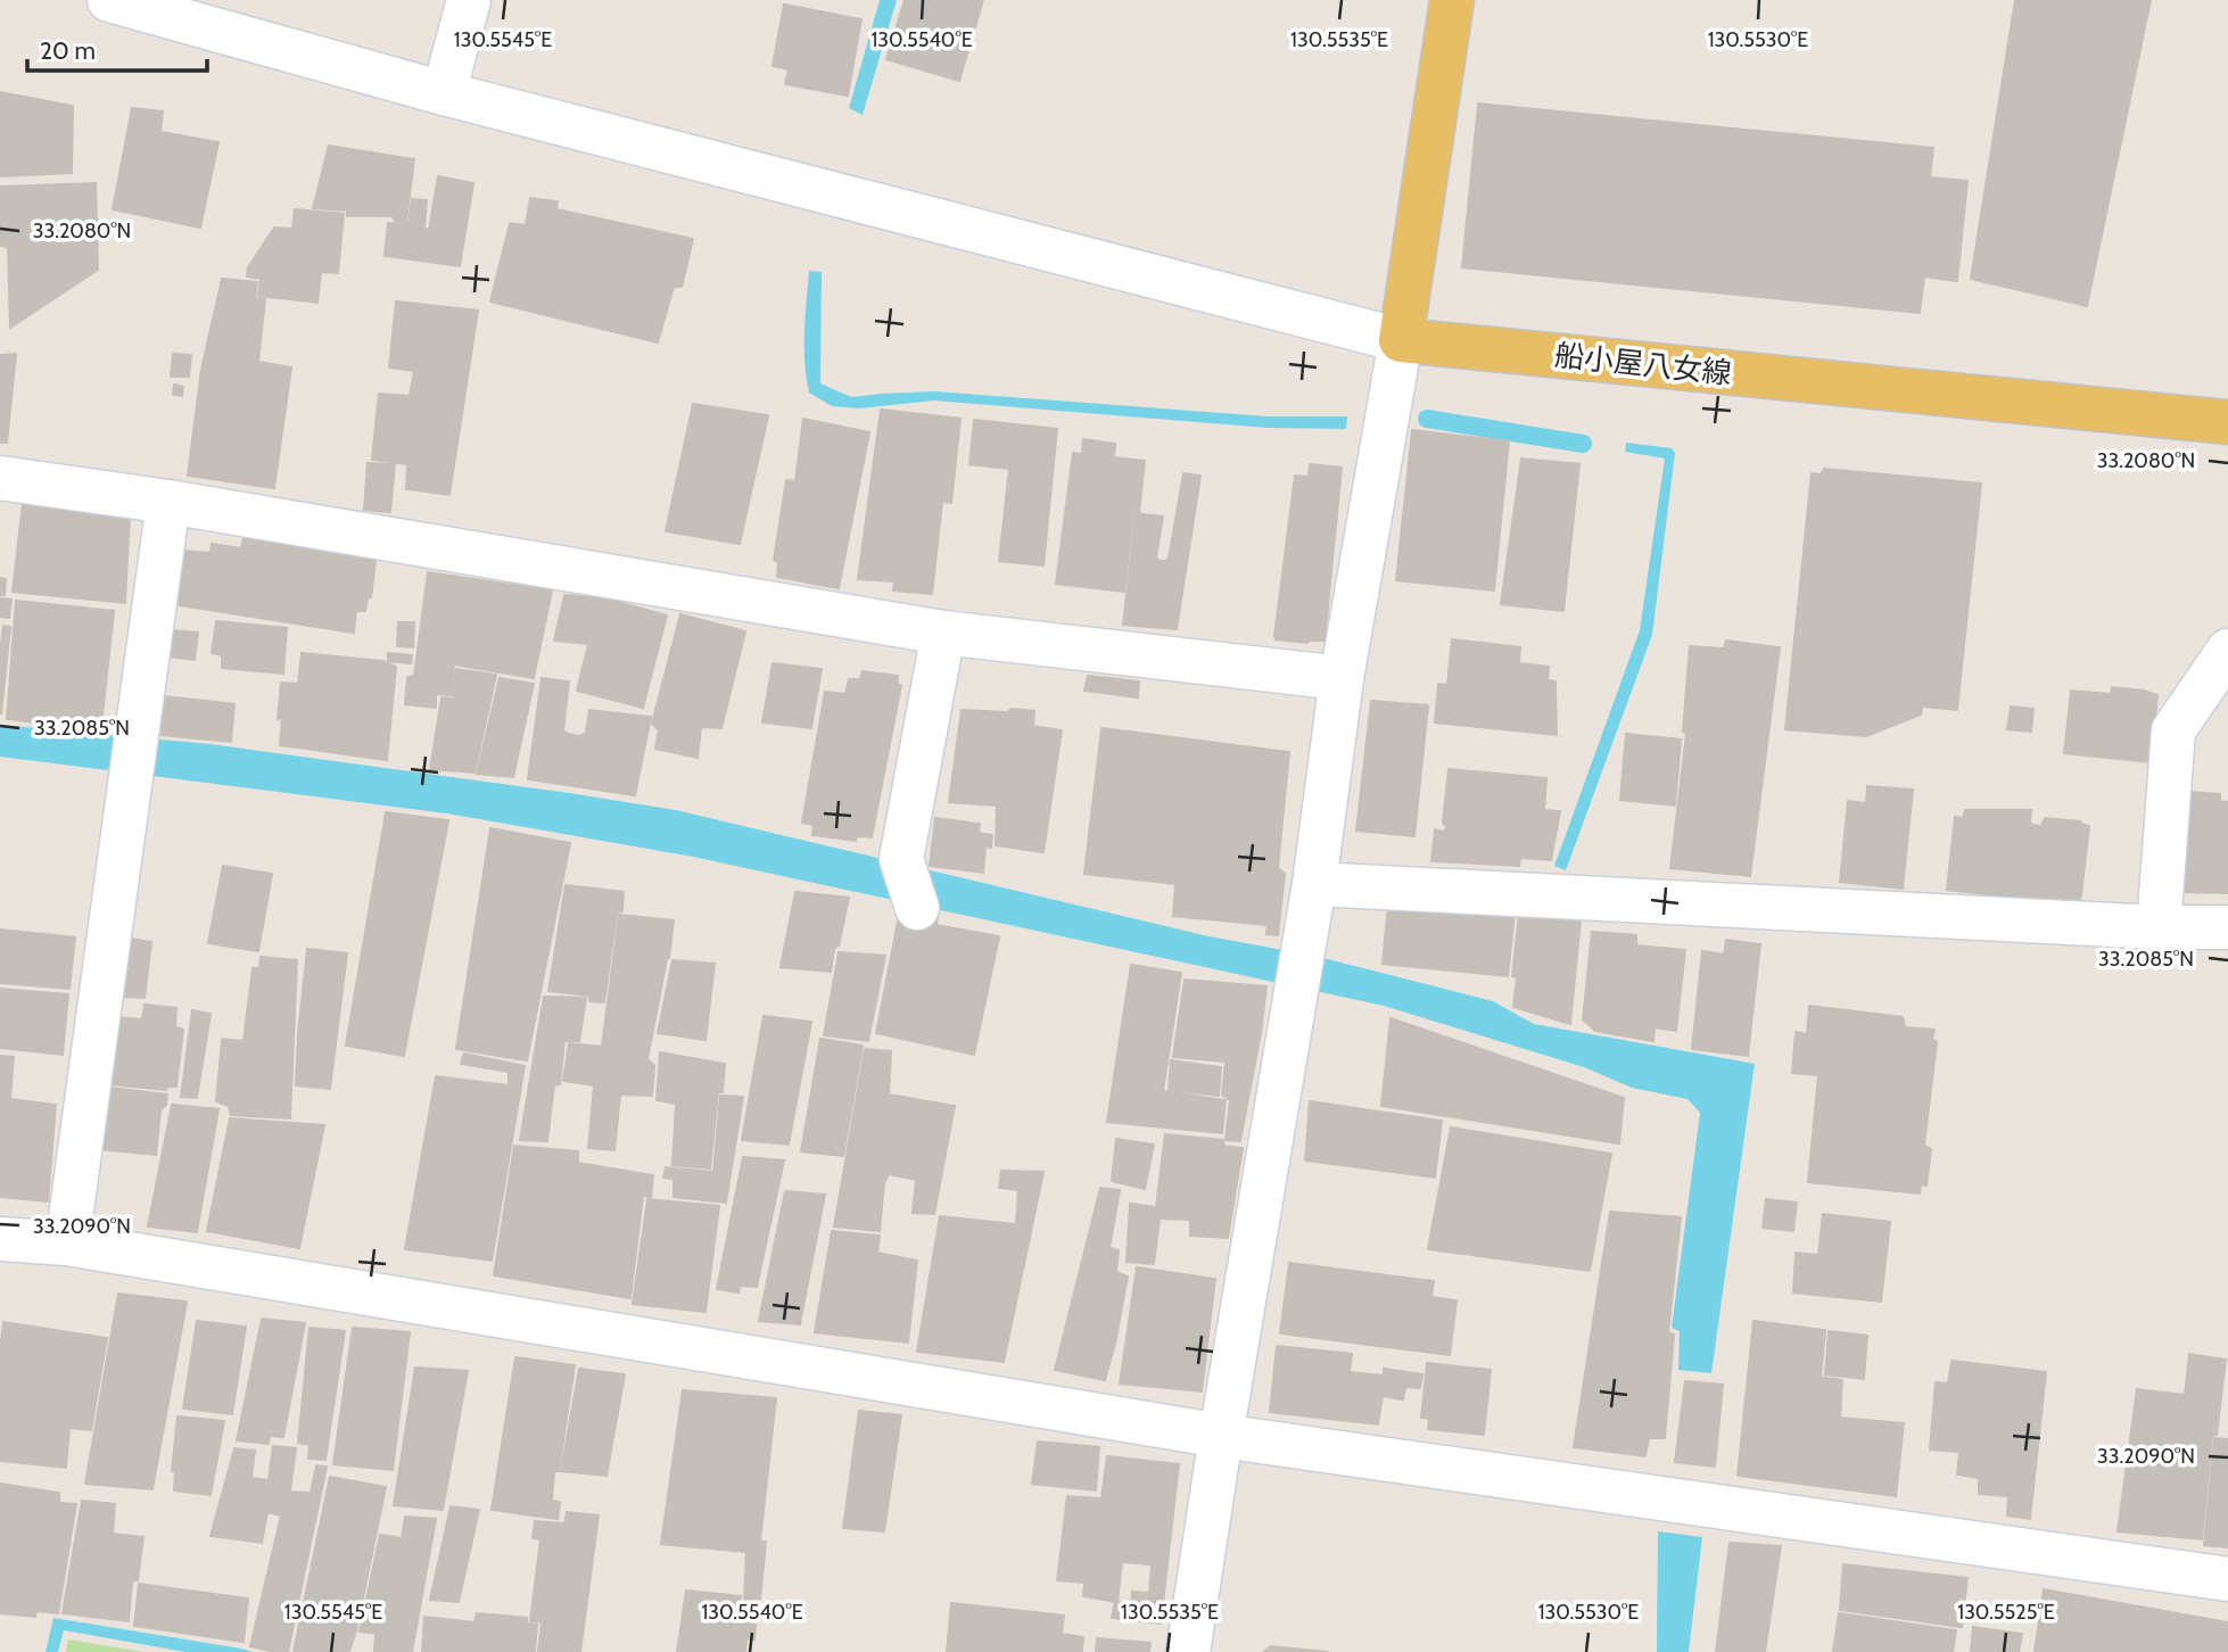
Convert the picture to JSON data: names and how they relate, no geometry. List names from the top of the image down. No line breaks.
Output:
{"streets":{"main road":["船小屋八女線"]},"scale_bar":"20 m","coordinates":["130.5545°E","130.5540°E","130.5535°E","130.5530°E","33.2080°N","33.2085°N","33.2090°N","130.5525°E"]}
